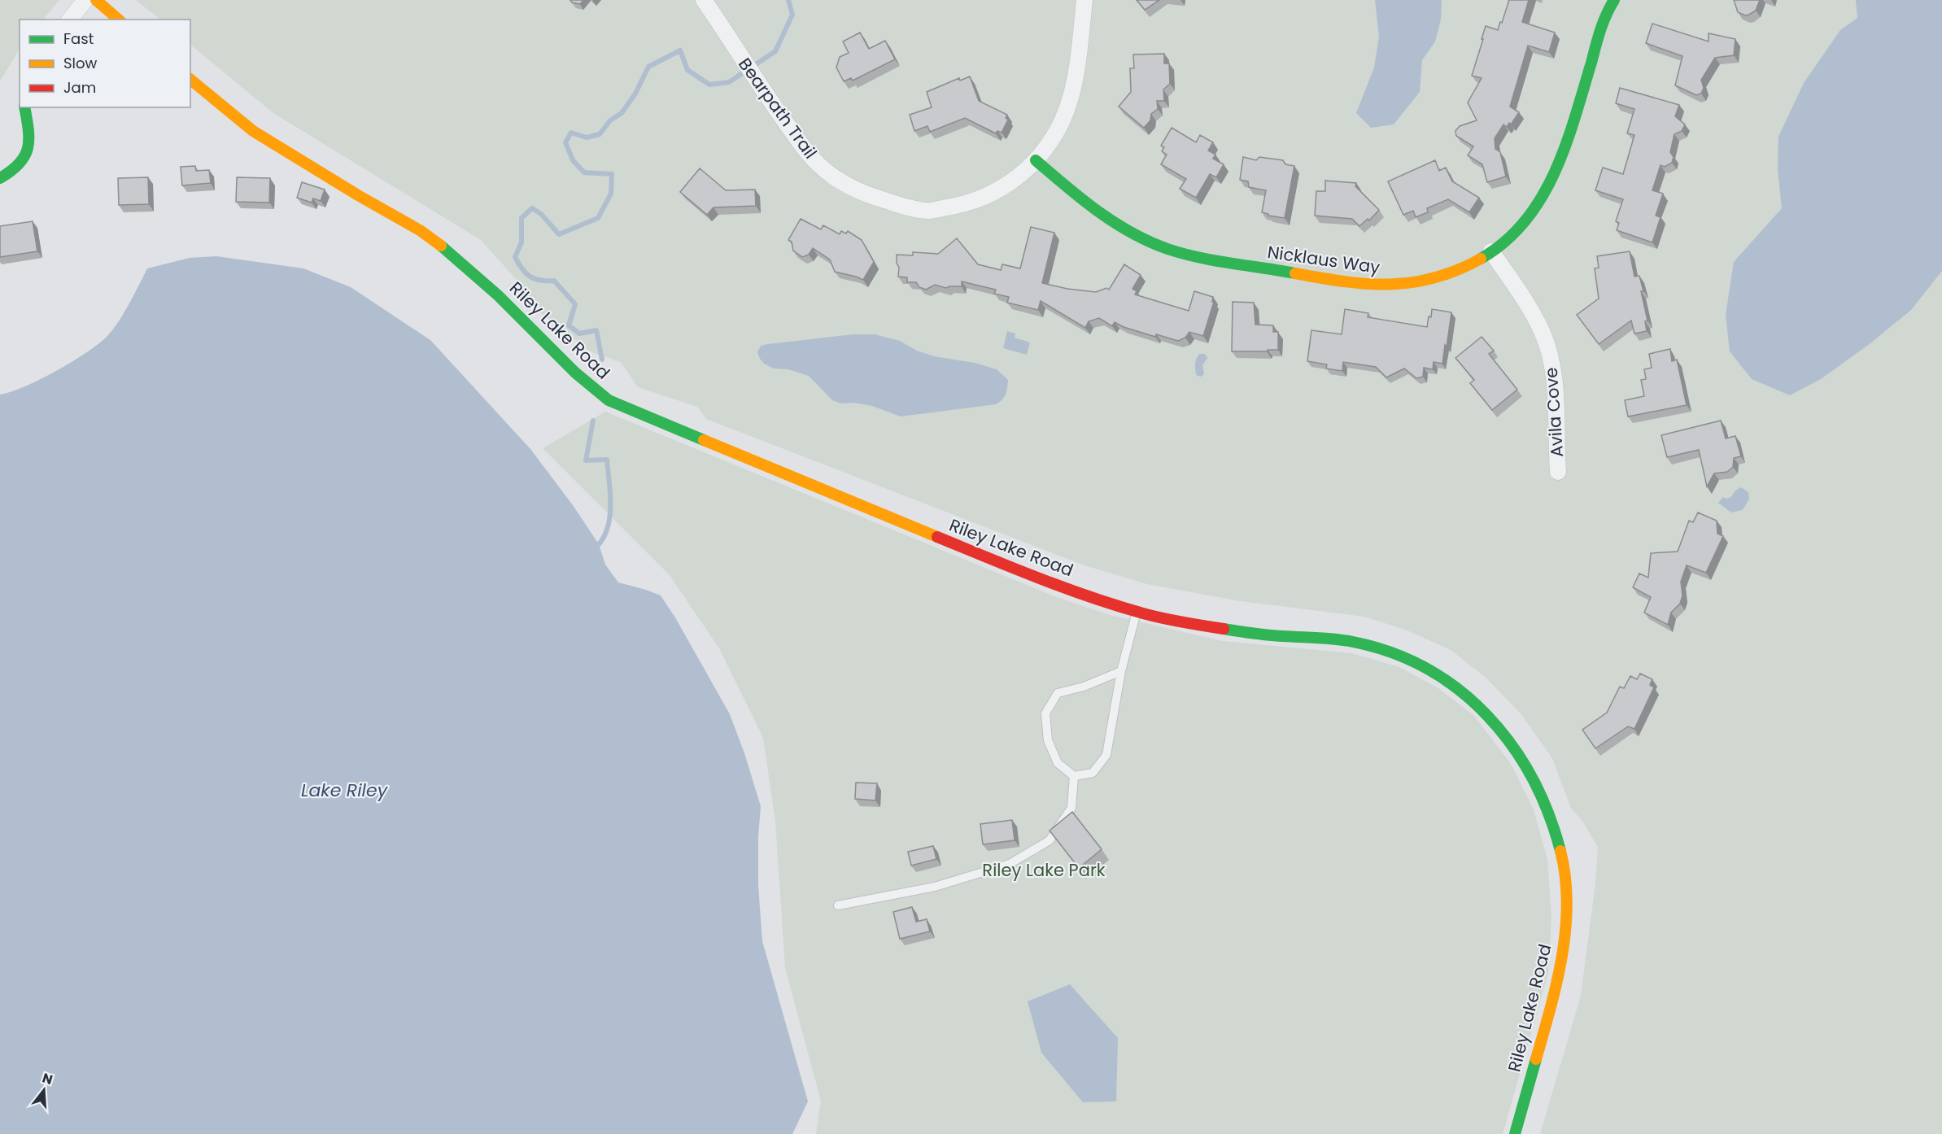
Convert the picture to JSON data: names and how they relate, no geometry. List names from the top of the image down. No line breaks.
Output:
{"streets":{"street":["Bearpath Trail","Nicklaus Way","Riley Lake Road","Avila Cove"]},"crossings":[["Bearpath Trail","Nicklaus Way"],["Nicklaus Way","Avila Cove"]],"water":["Lake Riley"],"parks":["Riley Lake Park"],"legend":["Fast","Slow","Jam"],"north":"top"}
